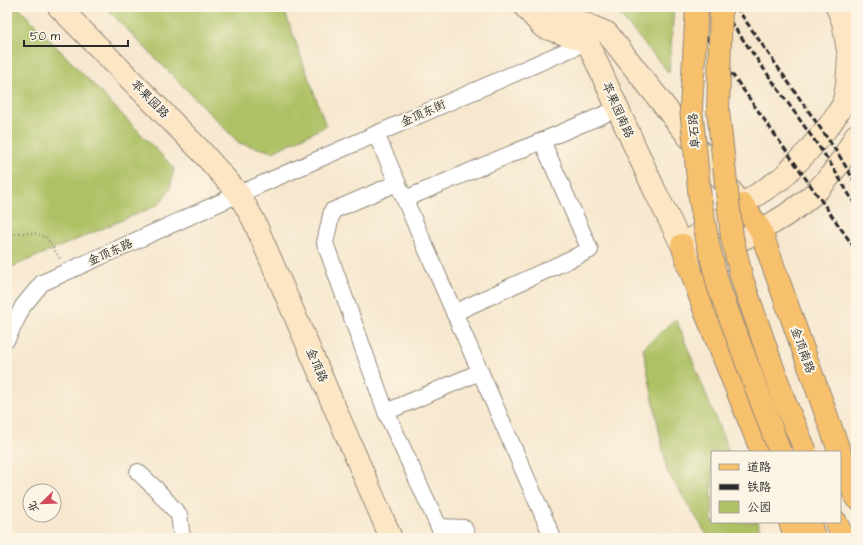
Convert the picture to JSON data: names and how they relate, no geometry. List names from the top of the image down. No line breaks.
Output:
{"streets":{"main road":["苹果园路","苹果园南路","阜石路","金顶南路","金顶路"],"street":["金顶东街","金顶东路"]},"crossings":[["苹果园路","金顶东街"],["苹果园路","金顶东路"],["苹果园路","金顶路"],["苹果园南路","金顶东街"],["金顶东街","金顶东路"],["金顶东街","金顶路"],["金顶东路","金顶路"]],"legend":["道路","铁路","公园"],"scale_bar":"50 m","north":"bottom left"}
